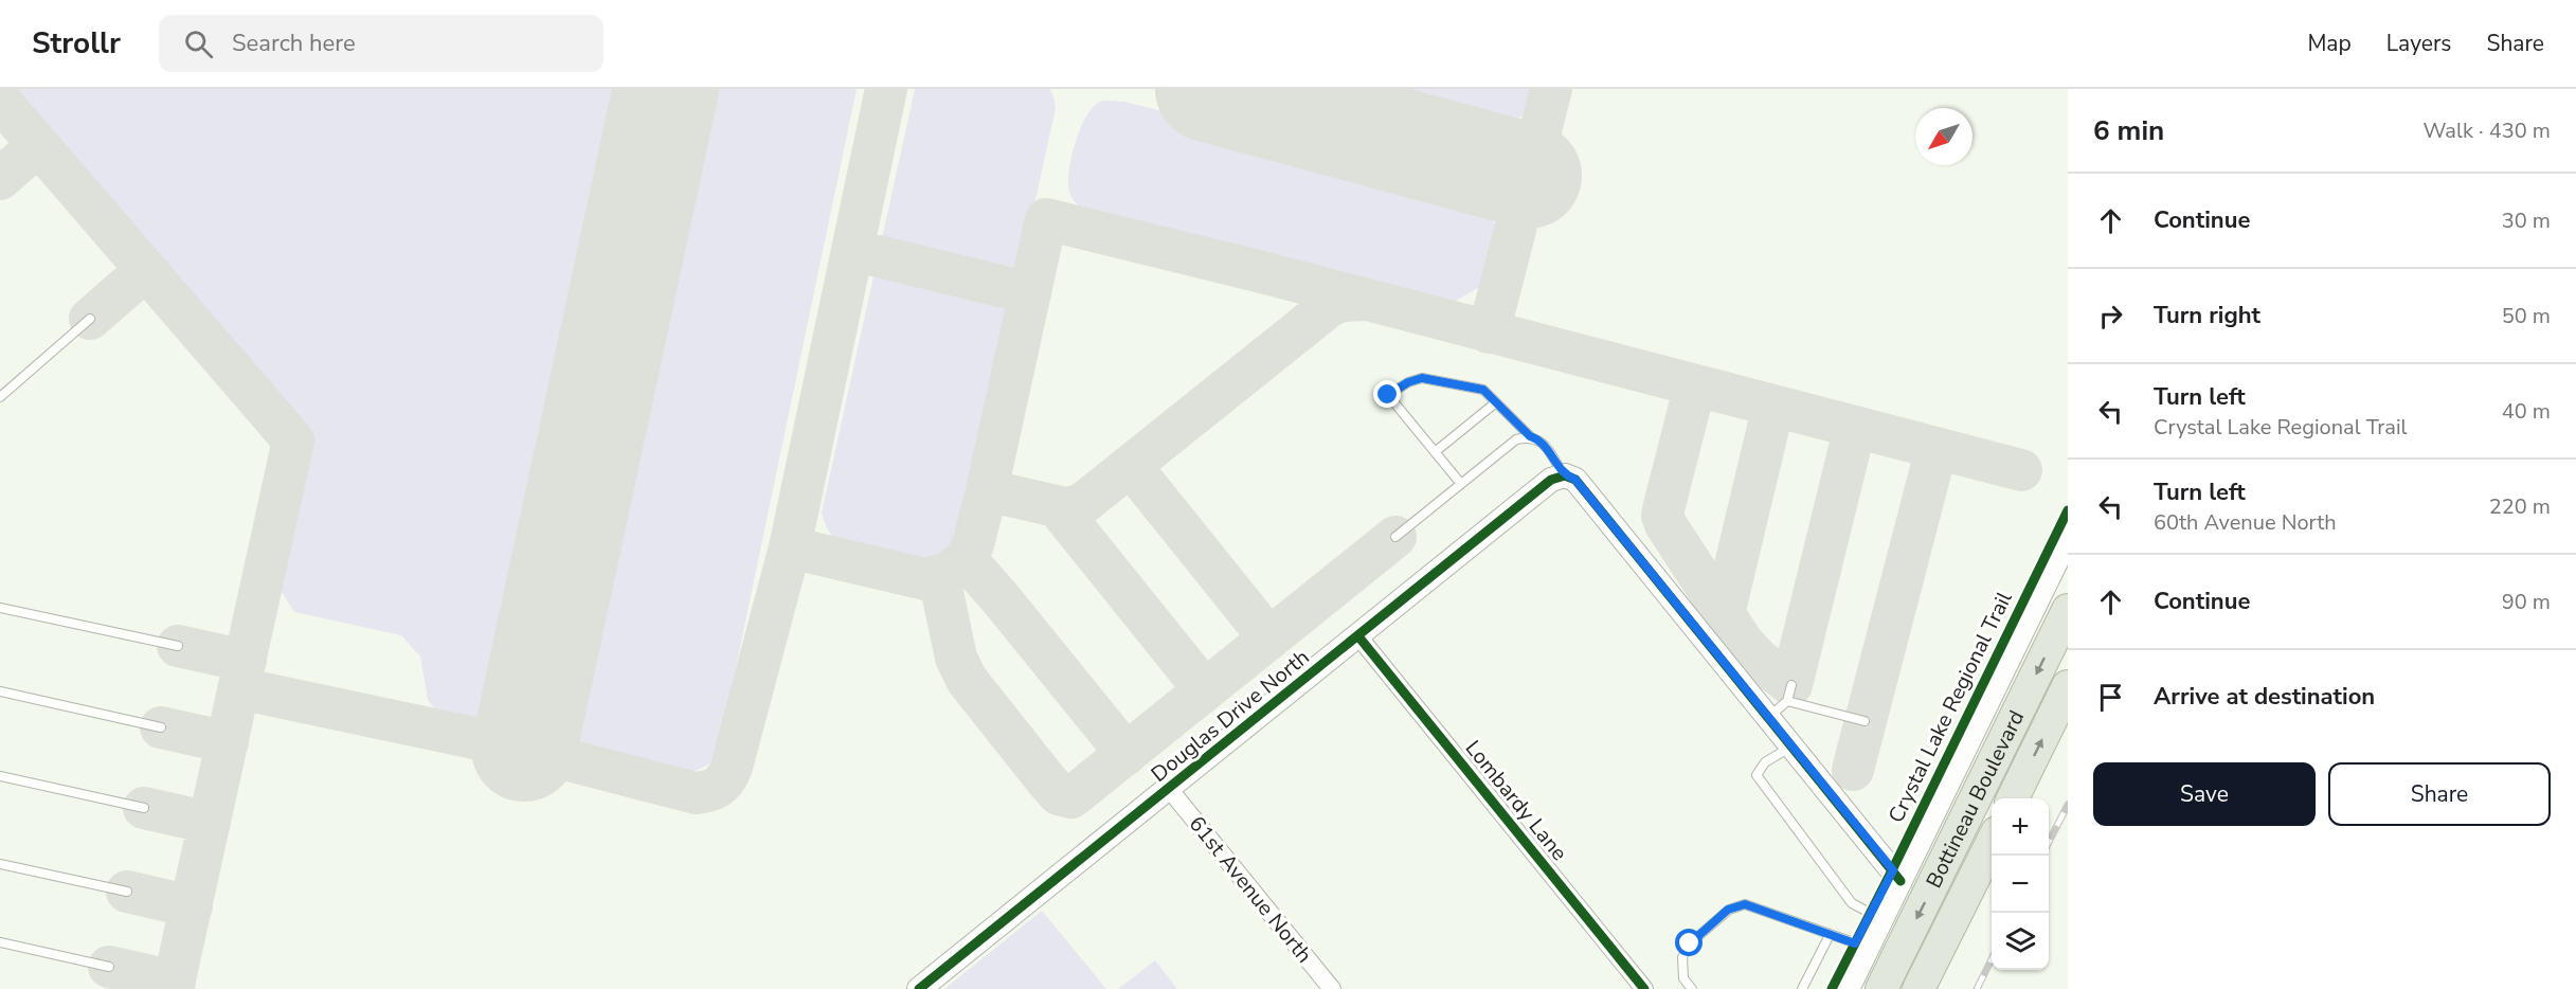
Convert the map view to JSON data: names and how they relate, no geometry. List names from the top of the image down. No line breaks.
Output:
{"streets":{"highway":["Bottineau Boulevard"],"street":["Douglas Drive North","Lombardy Lane","61st Avenue North"],"cycle path":["Crystal Lake Regional Trail"]},"crossings":[["Douglas Drive North","Lombardy Lane"],["Douglas Drive North","61st Avenue North"]],"north":"bottom left","page":{"header":"Strollr","search":"Search here","nav":["Map","Layers","Share"],"heading":["6 min","Walk · 430 m"],"list":[["Continue","30 m"],["Turn right","50 m"],["Turn left","Crystal Lake Regional Trail","40 m"],["Turn left","60th Avenue North","220 m"],["Continue","90 m"],"Arrive at destination"],"buttons":["Save","Share"],"map_buttons":["+","−"]}}
